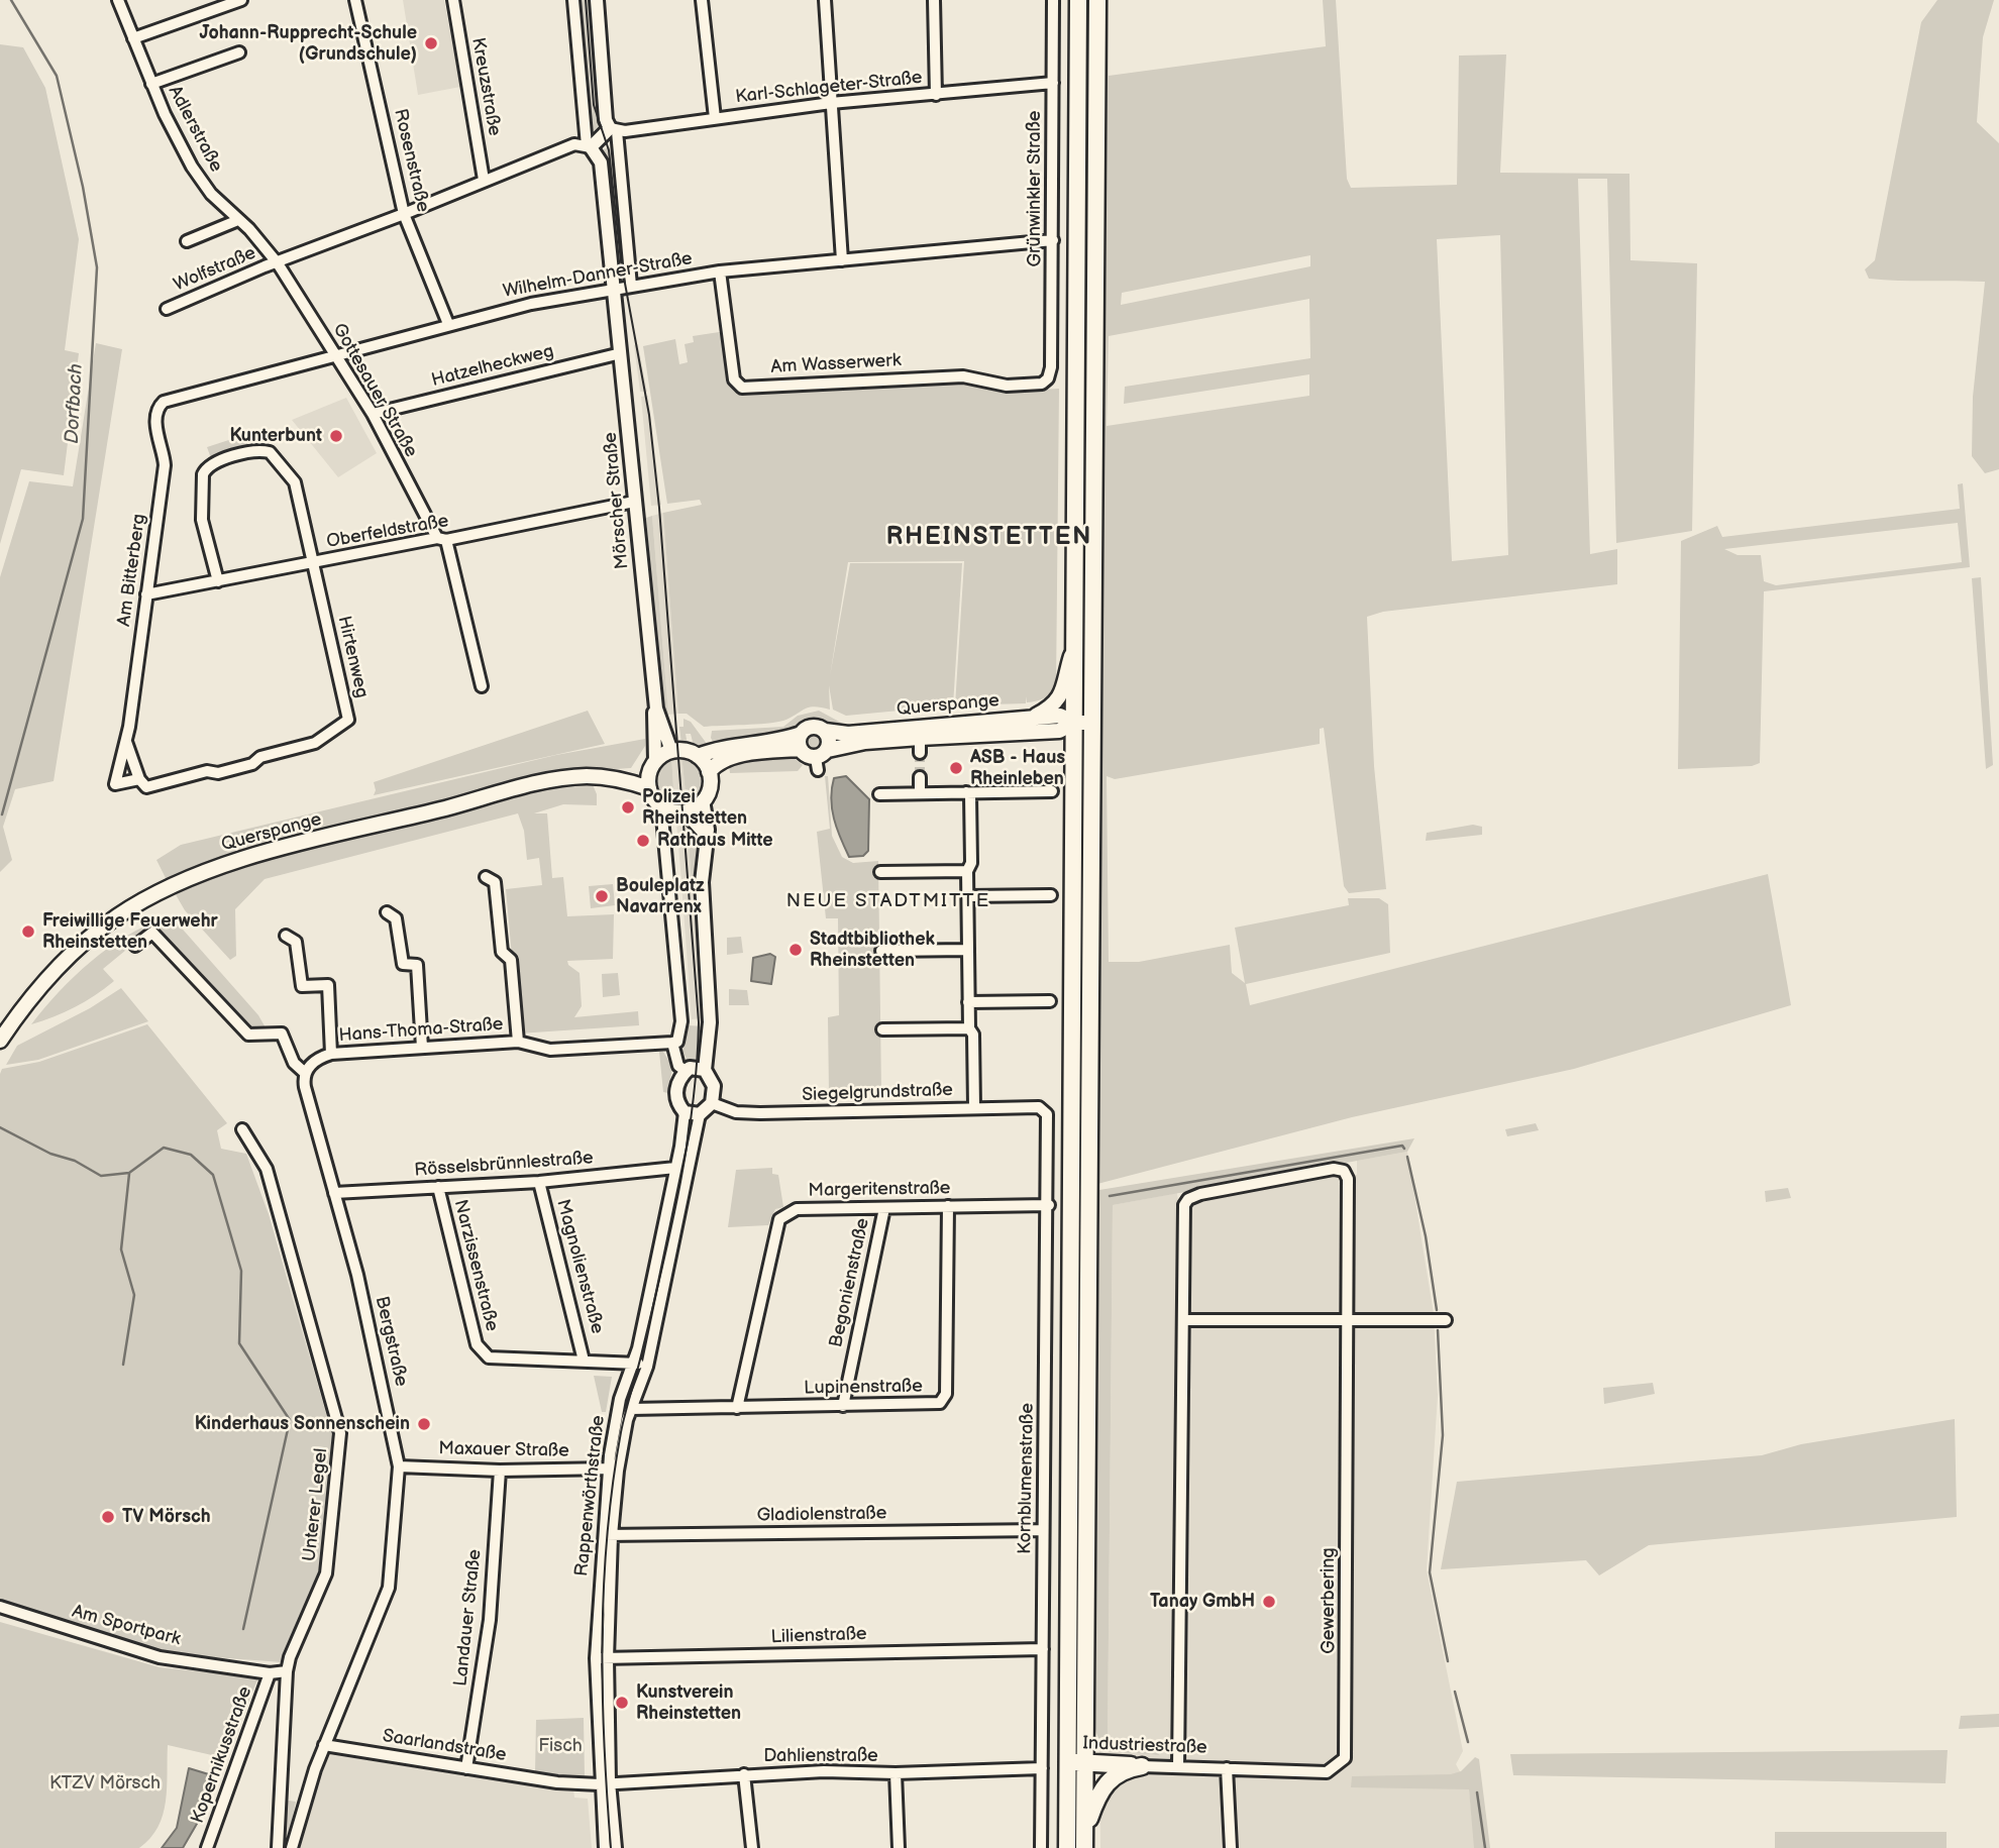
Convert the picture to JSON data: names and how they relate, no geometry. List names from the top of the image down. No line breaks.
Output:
{"streets":{"main road":["Querspange","Industriestraße"],"street":["Kreuzstraße","Karl-Schlageter-Straße","Adlerstraße","Rosenstraße","Grünwinkler Straße","Wolfstraße","Wilhelm-Danner-Straße","Am Wasserwerk","Hatzelheckweg","Gottesauer Straße","Mörscher Straße","Oberfeldstraße","Am Bitterberg","Hirtenweg","Hans-Thoma-Straße","Siegelgrundstraße","Rösselsbrünnlestraße","Margeritenstraße","Narzissenstraße","Magnolienstraße","Begonienstraße","Bergstraße","Lupinenstraße","Maxauer Straße","Kornblumenstraße","Rappenwörthstraße","Unterer Legel","Gladiolenstraße","Gewerbering","Landauer Straße","Am Sportpark","Lilienstraße","Saarlandstraße","Kopernikusstraße","Dahlienstraße"]},"crossings":[["Karl-Schlageter-Straße","Grünwinkler Straße"],["Adlerstraße","Wolfstraße"],["Adlerstraße","Gottesauer Straße"],["Rosenstraße","Wilhelm-Danner-Straße"],["Grünwinkler Straße","Wilhelm-Danner-Straße"],["Grünwinkler Straße","Am Wasserwerk"],["Wolfstraße","Gottesauer Straße"],["Wilhelm-Danner-Straße","Am Wasserwerk"],["Wilhelm-Danner-Straße","Gottesauer Straße"],["Wilhelm-Danner-Straße","Mörscher Straße"],["Wilhelm-Danner-Straße","Am Bitterberg"],["Hatzelheckweg","Gottesauer Straße"],["Hatzelheckweg","Mörscher Straße"],["Gottesauer Straße","Oberfeldstraße"],["Mörscher Straße","Oberfeldstraße"],["Oberfeldstraße","Am Bitterberg"],["Oberfeldstraße","Hirtenweg"],["Am Bitterberg","Hirtenweg"],["Hans-Thoma-Straße","Bergstraße"],["Siegelgrundstraße","Kornblumenstraße"],["Siegelgrundstraße","Rappenwörthstraße"],["Rösselsbrünnlestraße","Narzissenstraße"],["Rösselsbrünnlestraße","Magnolienstraße"],["Rösselsbrünnlestraße","Bergstraße"],["Rösselsbrünnlestraße","Rappenwörthstraße"],["Margeritenstraße","Begonienstraße"],["Margeritenstraße","Lupinenstraße"],["Margeritenstraße","Kornblumenstraße"],["Narzissenstraße","Magnolienstraße"],["Narzissenstraße","Rappenwörthstraße"],["Begonienstraße","Lupinenstraße"],["Bergstraße","Maxauer Straße"],["Bergstraße","Saarlandstraße"],["Lupinenstraße","Rappenwörthstraße"],["Maxauer Straße","Rappenwörthstraße"],["Maxauer Straße","Landauer Straße"],["Kornblumenstraße","Gladiolenstraße"],["Kornblumenstraße","Lilienstraße"],["Kornblumenstraße","Dahlienstraße"],["Rappenwörthstraße","Gladiolenstraße"],["Rappenwörthstraße","Lilienstraße"],["Rappenwörthstraße","Saarlandstraße"],["Rappenwörthstraße","Dahlienstraße"],["Unterer Legel","Am Sportpark"],["Gewerbering","Industriestraße"],["Landauer Straße","Saarlandstraße"],["Am Sportpark","Kopernikusstraße"],["Saarlandstraße","Dahlienstraße"]],"districts":["RHEINSTETTEN","NEUE STADTMITTE"],"water":["Dorfbach"],"parks":["Fisch","KTZV Mörsch"],"places":["Johann-Rupprecht-Schule (Grundschule)","Kunterbunt","ASB - Haus Rheinleben","Polizei Rheinstetten","Rathaus Mitte","Bouleplatz Navarrenx","Freiwillige Feuerwehr Rheinstetten","Stadtbibliothek Rheinstetten","Kinderhaus Sonnenschein","TV Mörsch","Tanay GmbH","Kunstverein Rheinstetten"]}
